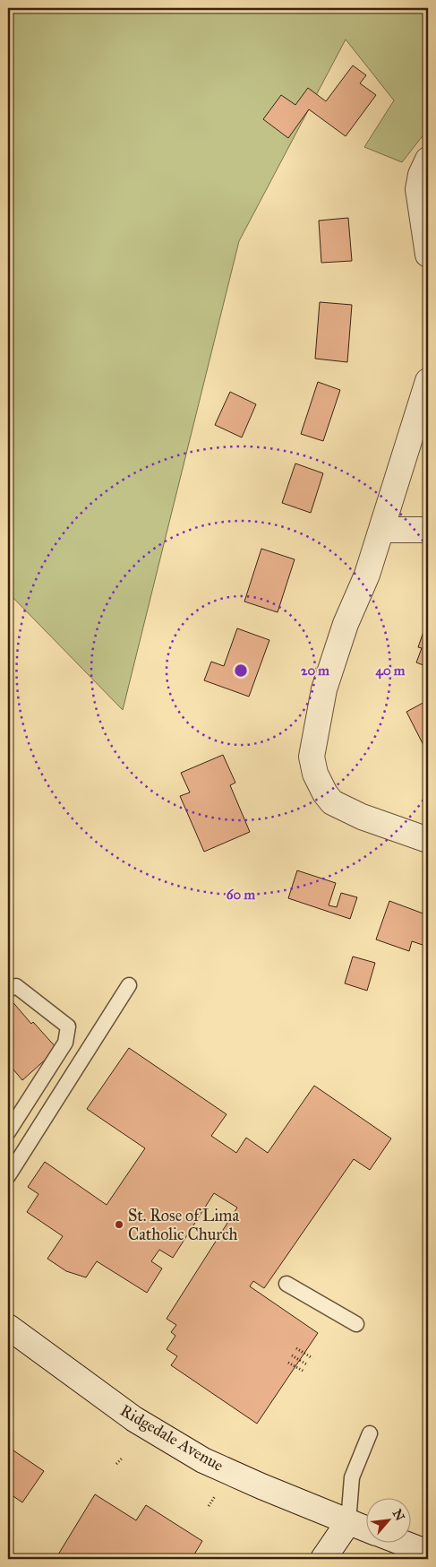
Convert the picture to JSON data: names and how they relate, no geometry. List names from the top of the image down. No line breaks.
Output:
{"streets":{"street":["Ridgedale Avenue"]},"places":["St. Rose of Lima Catholic Church"],"north":"top right","rings":["20 m","40 m","60 m"]}
